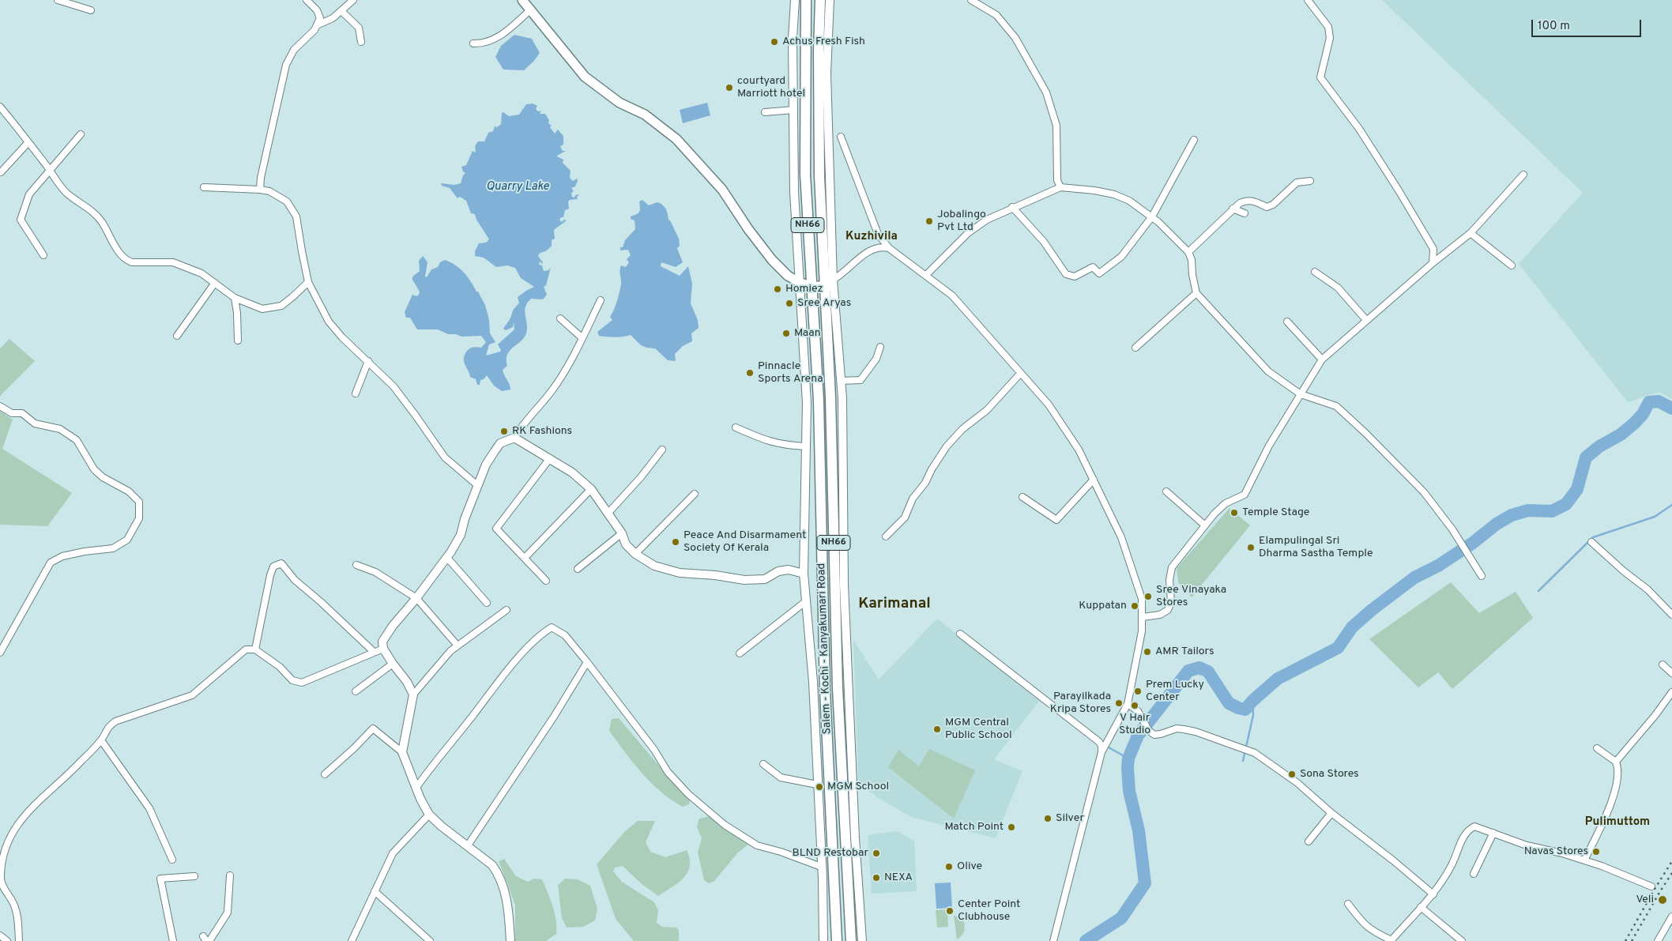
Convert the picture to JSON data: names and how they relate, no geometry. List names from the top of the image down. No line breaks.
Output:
{"streets":{"highway":["NH66","Salem - Kochi - Kanyakumari Road"]},"districts":["Kuzhivila","Karimanal","Pulimuttom"],"water":["Quarry Lake"],"places":["Achus Fresh Fish","courtyard Marriott hotel","Jobalingo Pvt Ltd","Homiez","Sree Aryas","Maan","Pinnacle Sports Arena","RK Fashions","Temple Stage","Peace And Disarmament Society Of Kerala","Elampulingal Sri Dharma Sastha Temple","Sree Vinayaka Stores","Kuppatan","AMR Tailors","Prem Lucky Center","Parayilkada Kripa Stores","V Hair Studio","MGM Central Public School","Sona Stores","MGM School","Silver","Match Point","Navas Stores","BLND Restobar","Olive","NEXA","Veli","Center Point Clubhouse"],"scale_bar":"100 m"}
